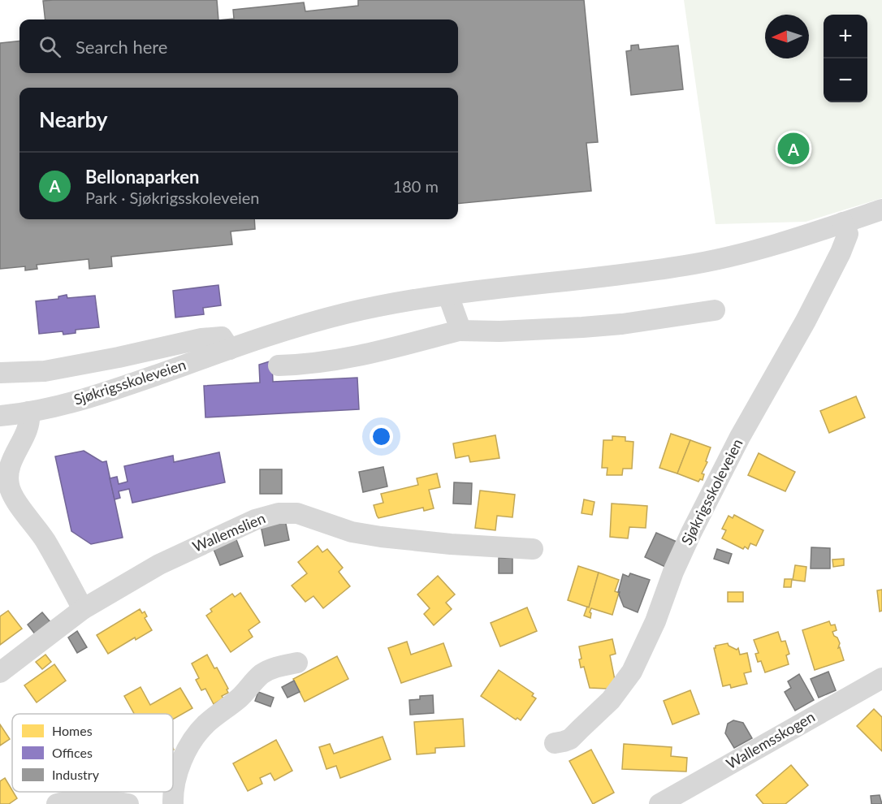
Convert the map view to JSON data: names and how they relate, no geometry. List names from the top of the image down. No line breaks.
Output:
{"streets":{"street":["Sjøkrigsskoleveien","Wallemslien","Wallemsskogen"]},"legend":["Homes","Offices","Industry"],"north":"left","page":{"map_buttons":["+","−"],"search":"Search here","heading":"Nearby","pins":"A","list":[{"mark":"A","name":"Bellonaparken","note":"Park · Sjøkrigsskoleveien","value":"180 m"}]}}
